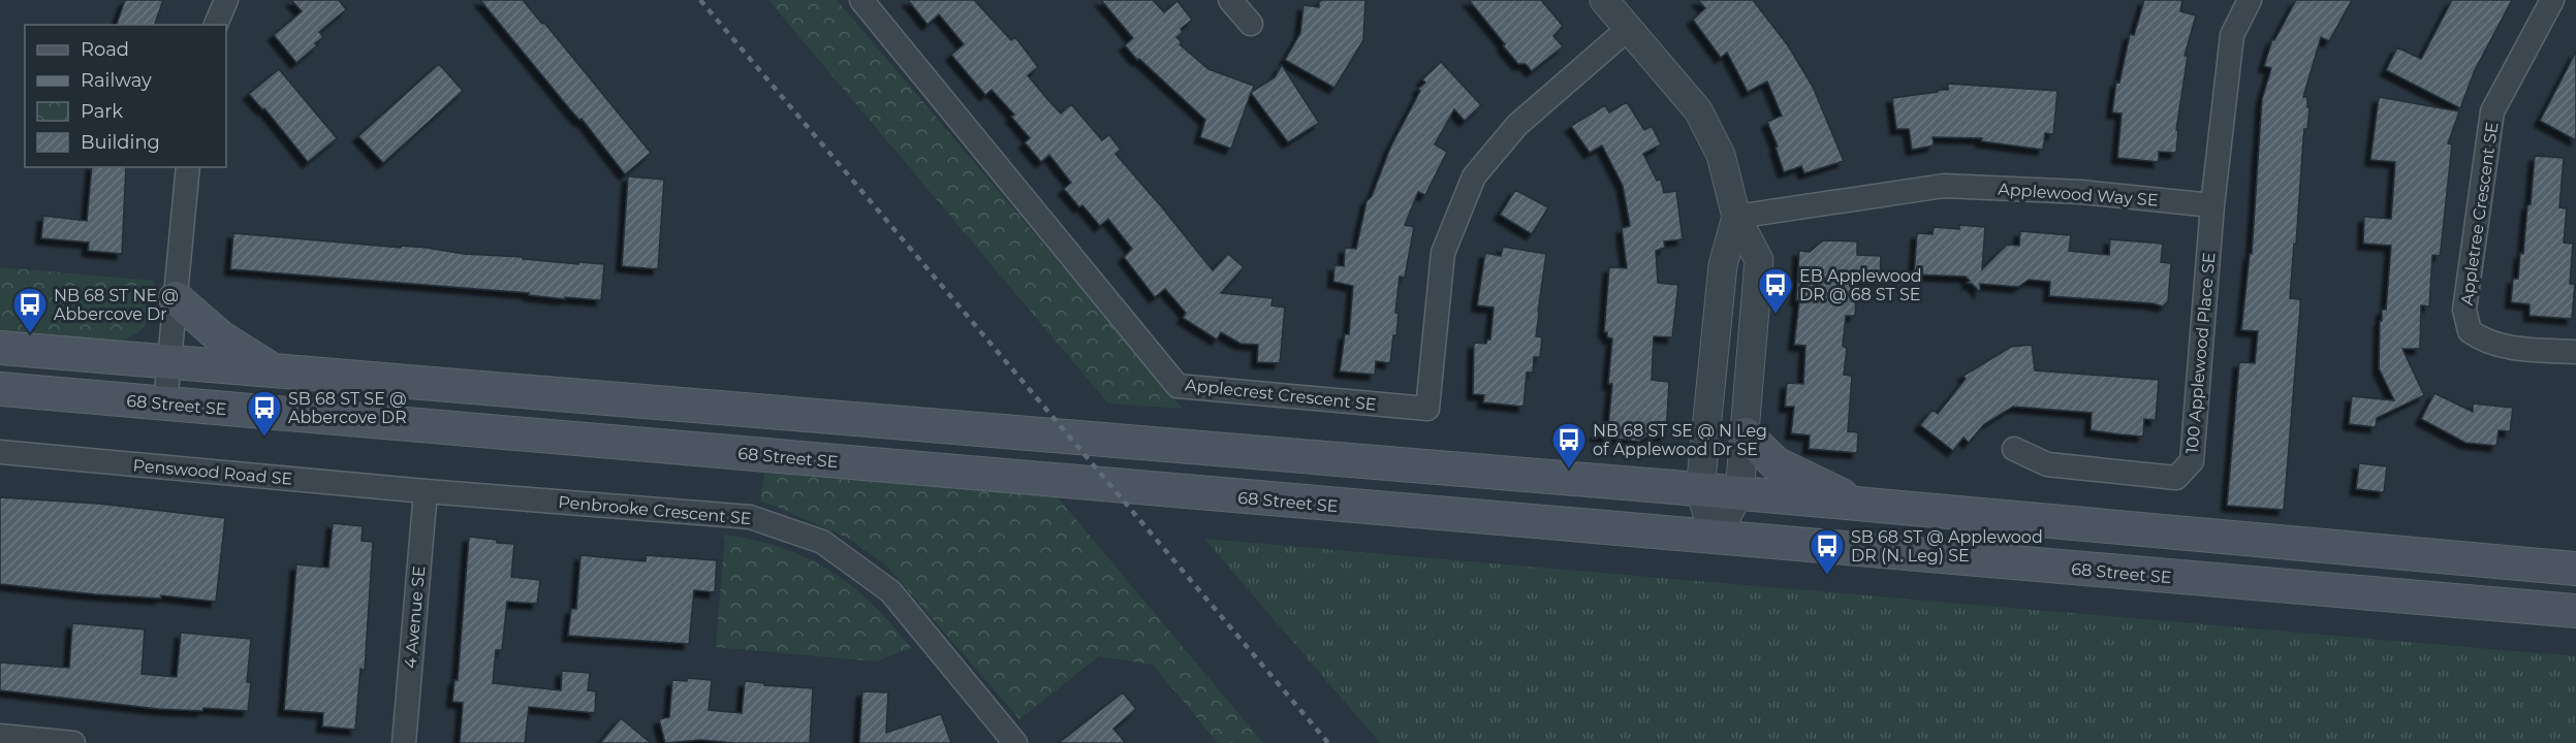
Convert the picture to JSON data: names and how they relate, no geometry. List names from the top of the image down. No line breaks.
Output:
{"streets":{"main road":["68 Street SE"],"street":["Applewood Way SE","Appletree Crescent SE","100 Applewood Place SE","Applecrest Crescent SE","Penswood Road SE","Penbrooke Crescent SE","4 Avenue SE"]},"crossings":[["Applewood Way SE","100 Applewood Place SE"],["Penswood Road SE","Penbrooke Crescent SE"],["Penswood Road SE","4 Avenue SE"],["Penbrooke Crescent SE","4 Avenue SE"]],"places":{"bus stop":["EB Applewood DR @ 68 ST SE","NB 68 ST NE @ Abbercove Dr","SB 68 ST SE @ Abbercove DR","NB 68 ST SE @ N Leg of Applewood Dr SE","SB 68 ST @ Applewood DR (N. Leg) SE"]},"legend":["Road","Railway","Park","Building"]}
